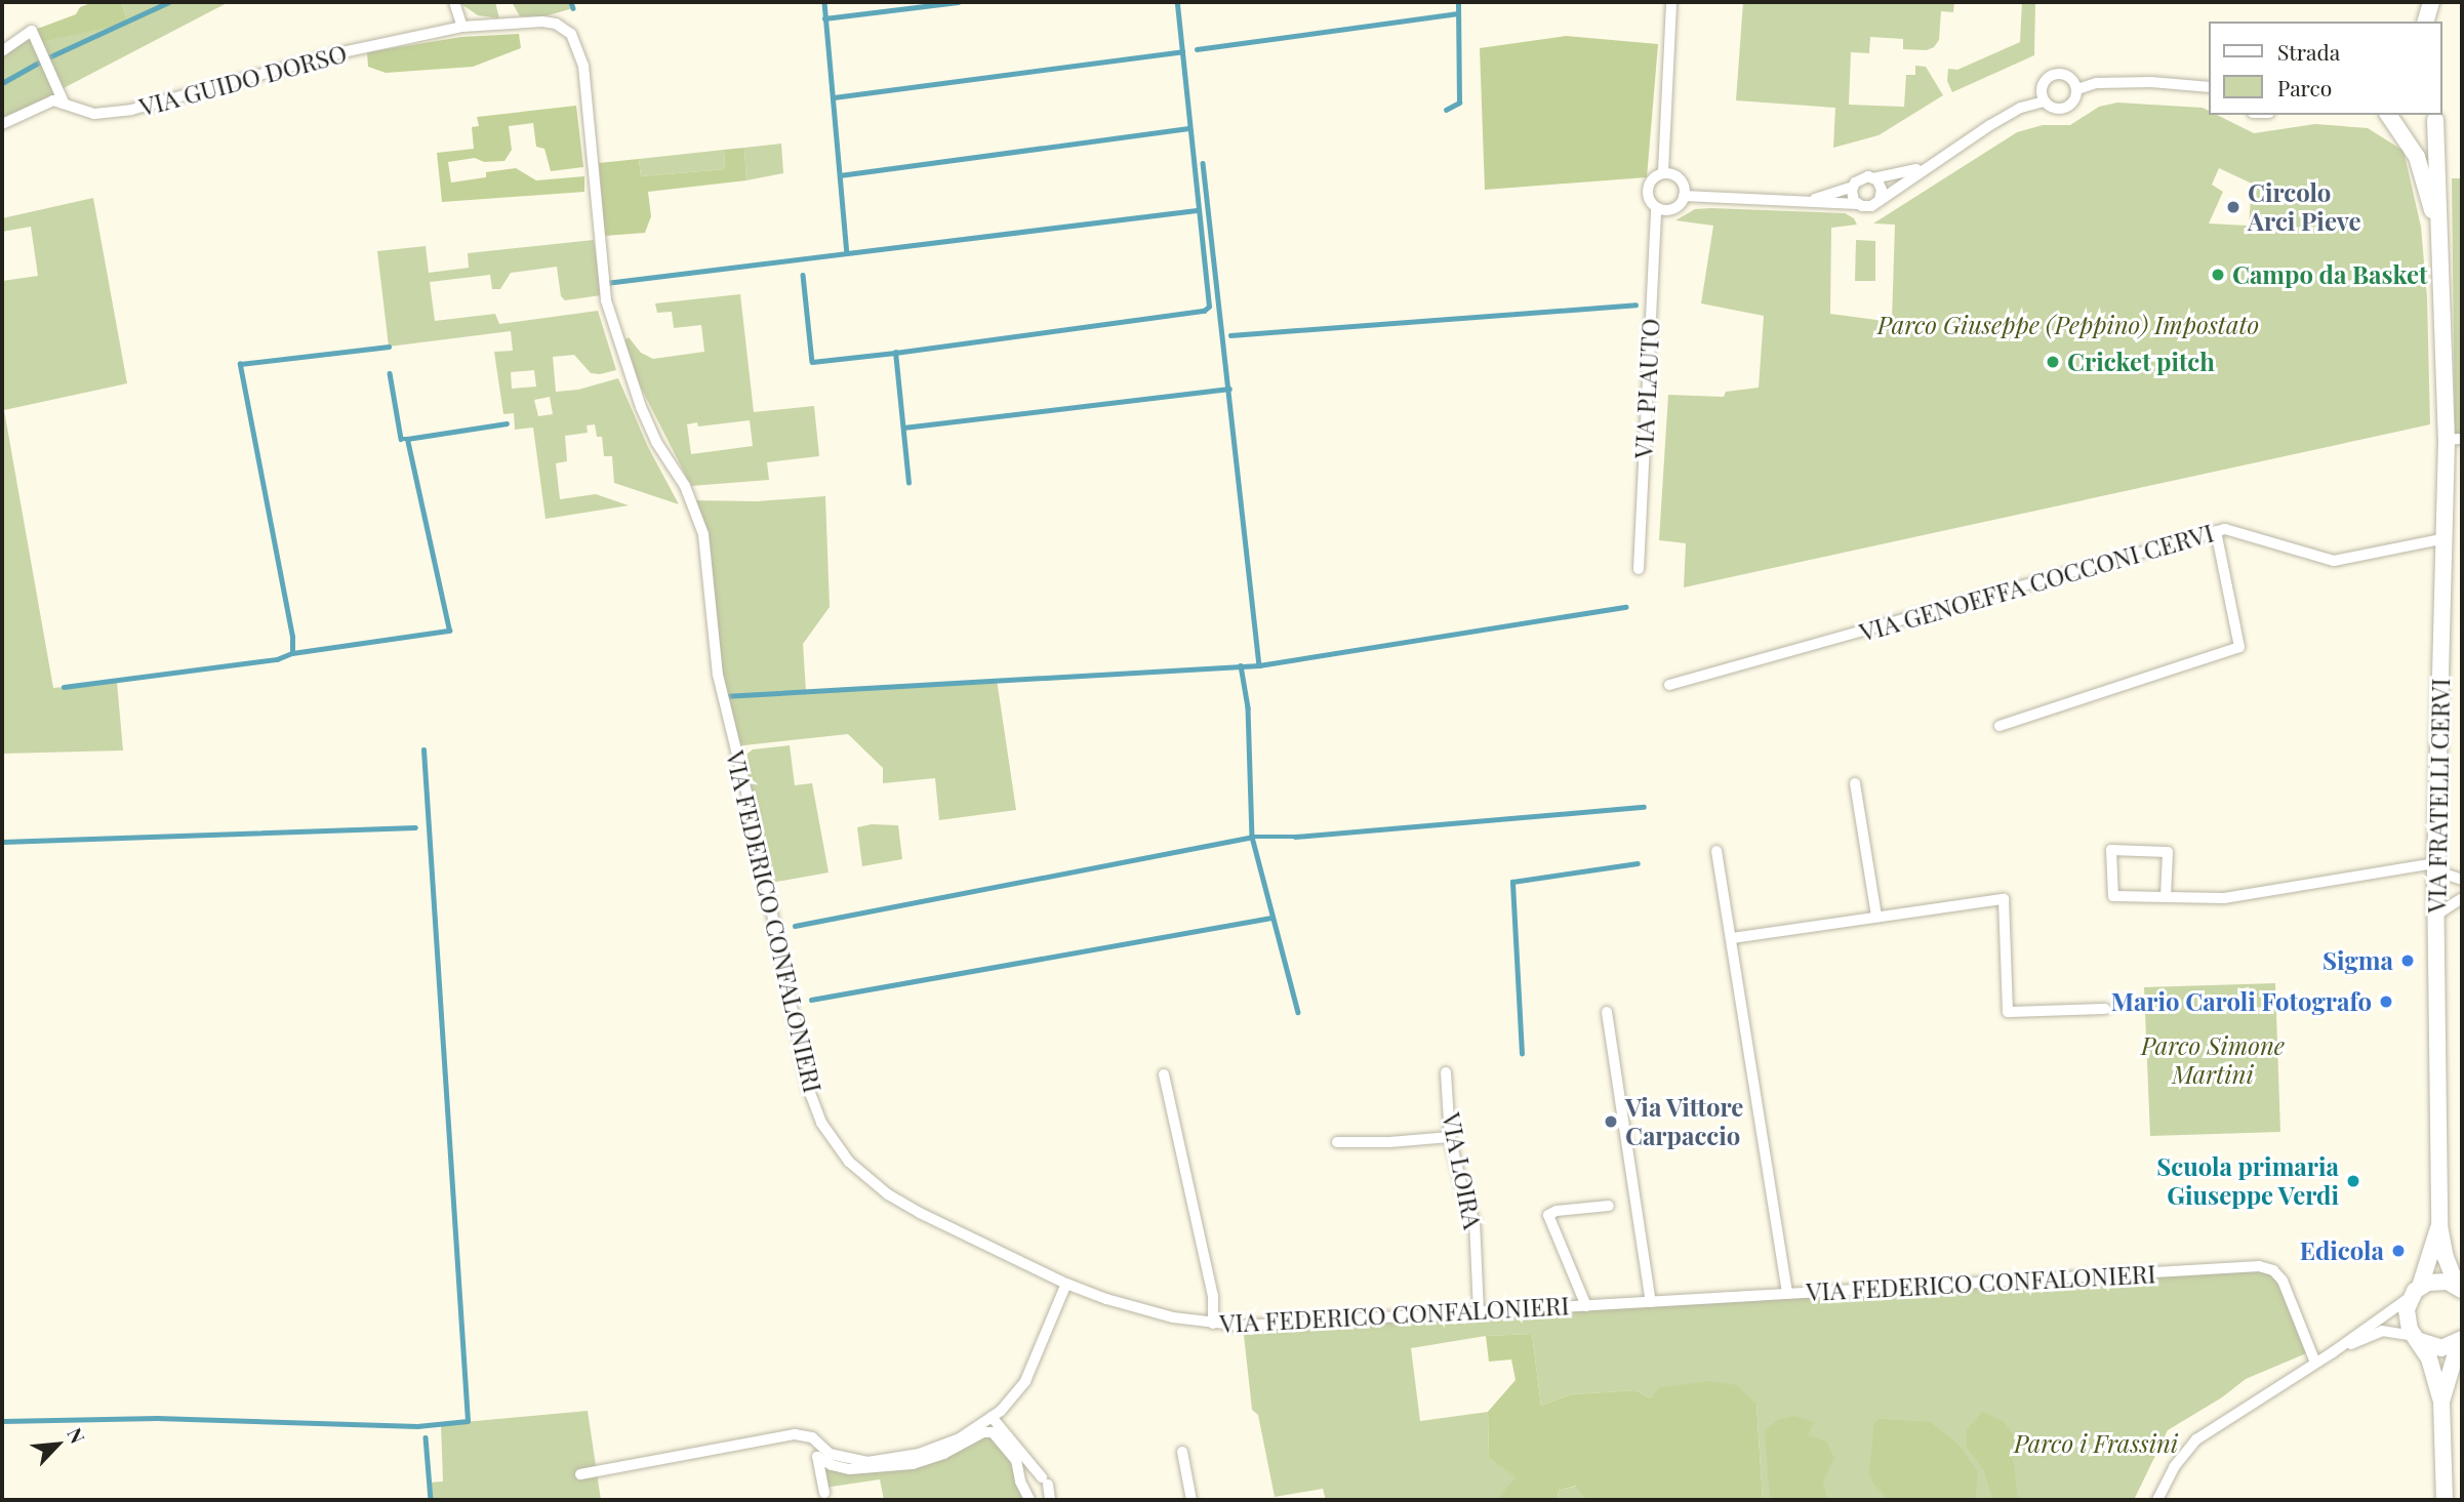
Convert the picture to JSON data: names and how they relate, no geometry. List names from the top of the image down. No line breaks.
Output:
{"streets":{"main road":["VIA FRATELLI CERVI"],"street":["VIA GUIDO DORSO","VIA PLAUTO","VIA GENOEFFA COCCONI CERVI","VIA FEDERICO CONFALONIERI","VIA LOIRA"]},"crossings":[["VIA GUIDO DORSO","VIA FEDERICO CONFALONIERI"],["VIA GENOEFFA COCCONI CERVI","VIA FRATELLI CERVI"],["VIA FEDERICO CONFALONIERI","VIA LOIRA"]],"parks":["Parco Giuseppe (Peppino) Impostato","Parco Simone Martini","Parco i Frassini"],"places":["Circolo Arci Pieve","Campo da Basket","Cricket pitch","Sigma","Mario Caroli Fotografo","Via Vittore Carpaccio","Scuola primaria Giuseppe Verdi","Edicola"],"legend":["Strada","Parco"],"north":"top right"}
